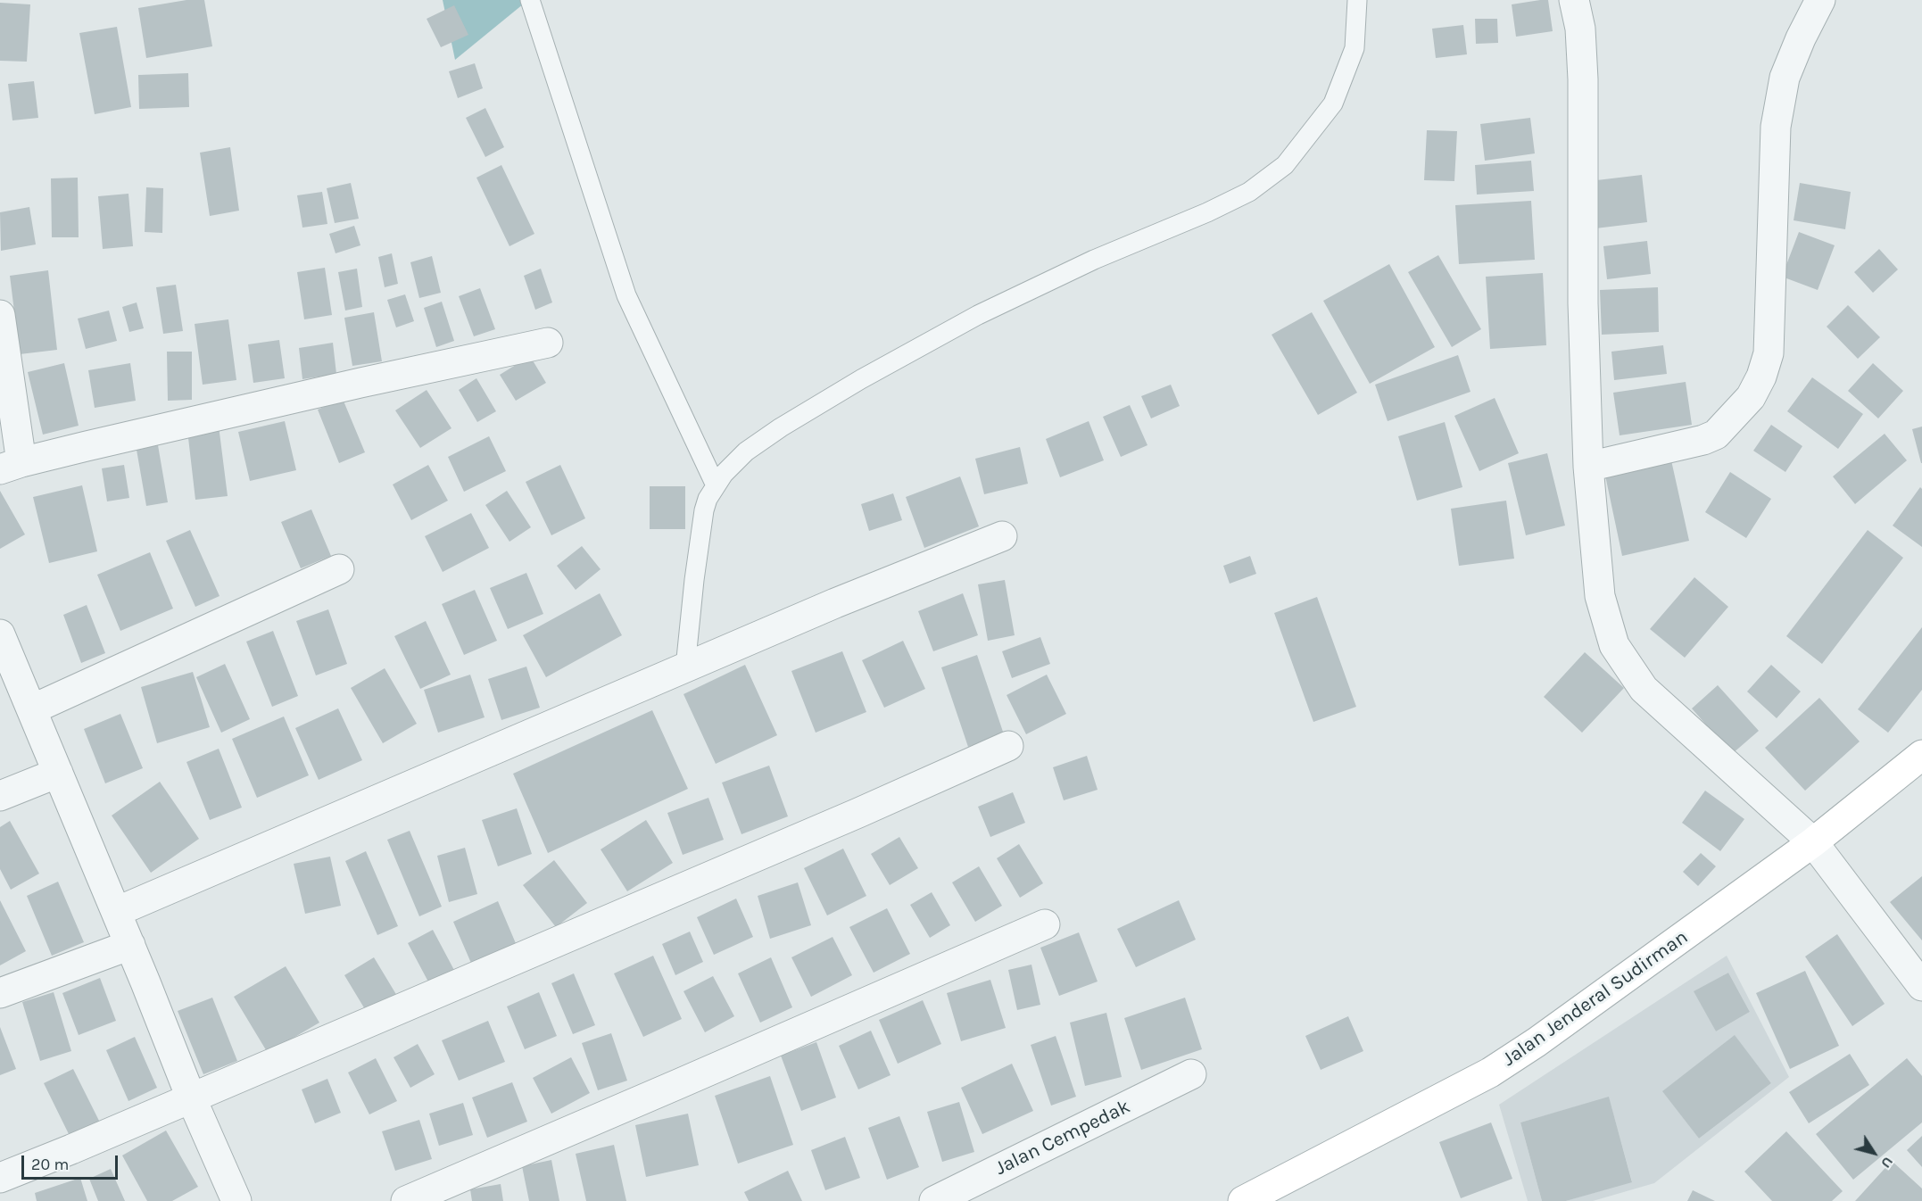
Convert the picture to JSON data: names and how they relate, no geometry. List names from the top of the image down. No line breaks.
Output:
{"streets":{"main road":["Jalan Jenderal Sudirman"],"street":["Jalan Cempedak"]},"scale_bar":"20 m","north":"bottom right"}
